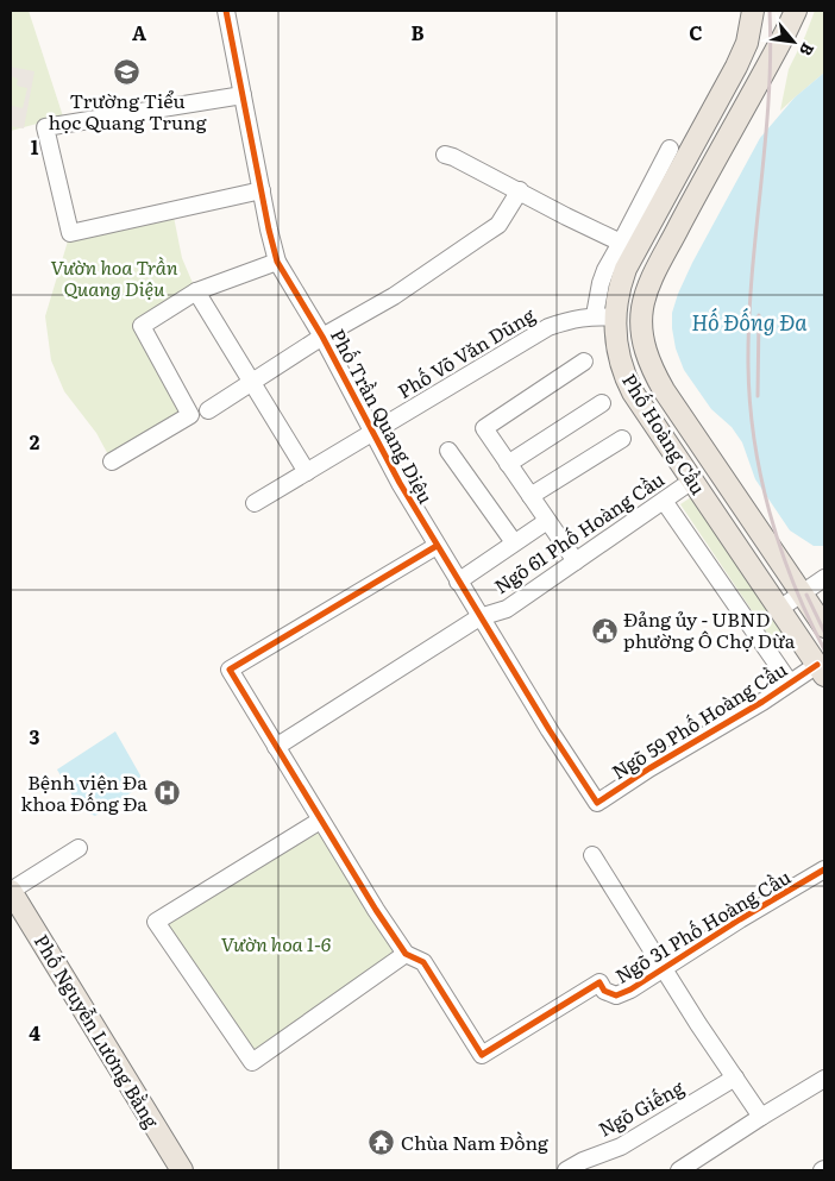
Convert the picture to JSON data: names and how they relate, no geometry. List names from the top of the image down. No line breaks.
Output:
{"streets":{"main road":["Phố Hoàng Cầu","Phố Nguyễn Lương Bằng"],"street":["Phố Võ Văn Dũng","Phố Trần Quang Diệu","Ngõ 61 Phố Hoàng Cầu","Ngõ 59 Phố Hoàng Cầu","Ngõ 31 Phố Hoàng Cầu","Ngõ Giếng"]},"crossings":[["Phố Võ Văn Dũng","Phố Trần Quang Diệu"],["Phố Võ Văn Dũng","Phố Hoàng Cầu"],["Phố Trần Quang Diệu","Ngõ 61 Phố Hoàng Cầu"],["Phố Trần Quang Diệu","Ngõ 59 Phố Hoàng Cầu"],["Phố Hoàng Cầu","Ngõ 61 Phố Hoàng Cầu"],["Phố Hoàng Cầu","Ngõ 59 Phố Hoàng Cầu"]],"water":["Hố Đống Đa"],"parks":["Vườn hoa Trần Quang Diệu","Vườn hoa 1-6"],"places":{"school or university":["Trường Tiểu học Quang Trung"],"public building":["Đảng ủy - UBND phường Ô Chợ Dừa"],"hospital":["Bệnh viện Đa khoa Đống Đa"],"temple":["Chùa Nam Đồng"]},"north":"bottom right","grid":{"columns":["A","B","C"],"rows":["1","2","3","4"]}}
